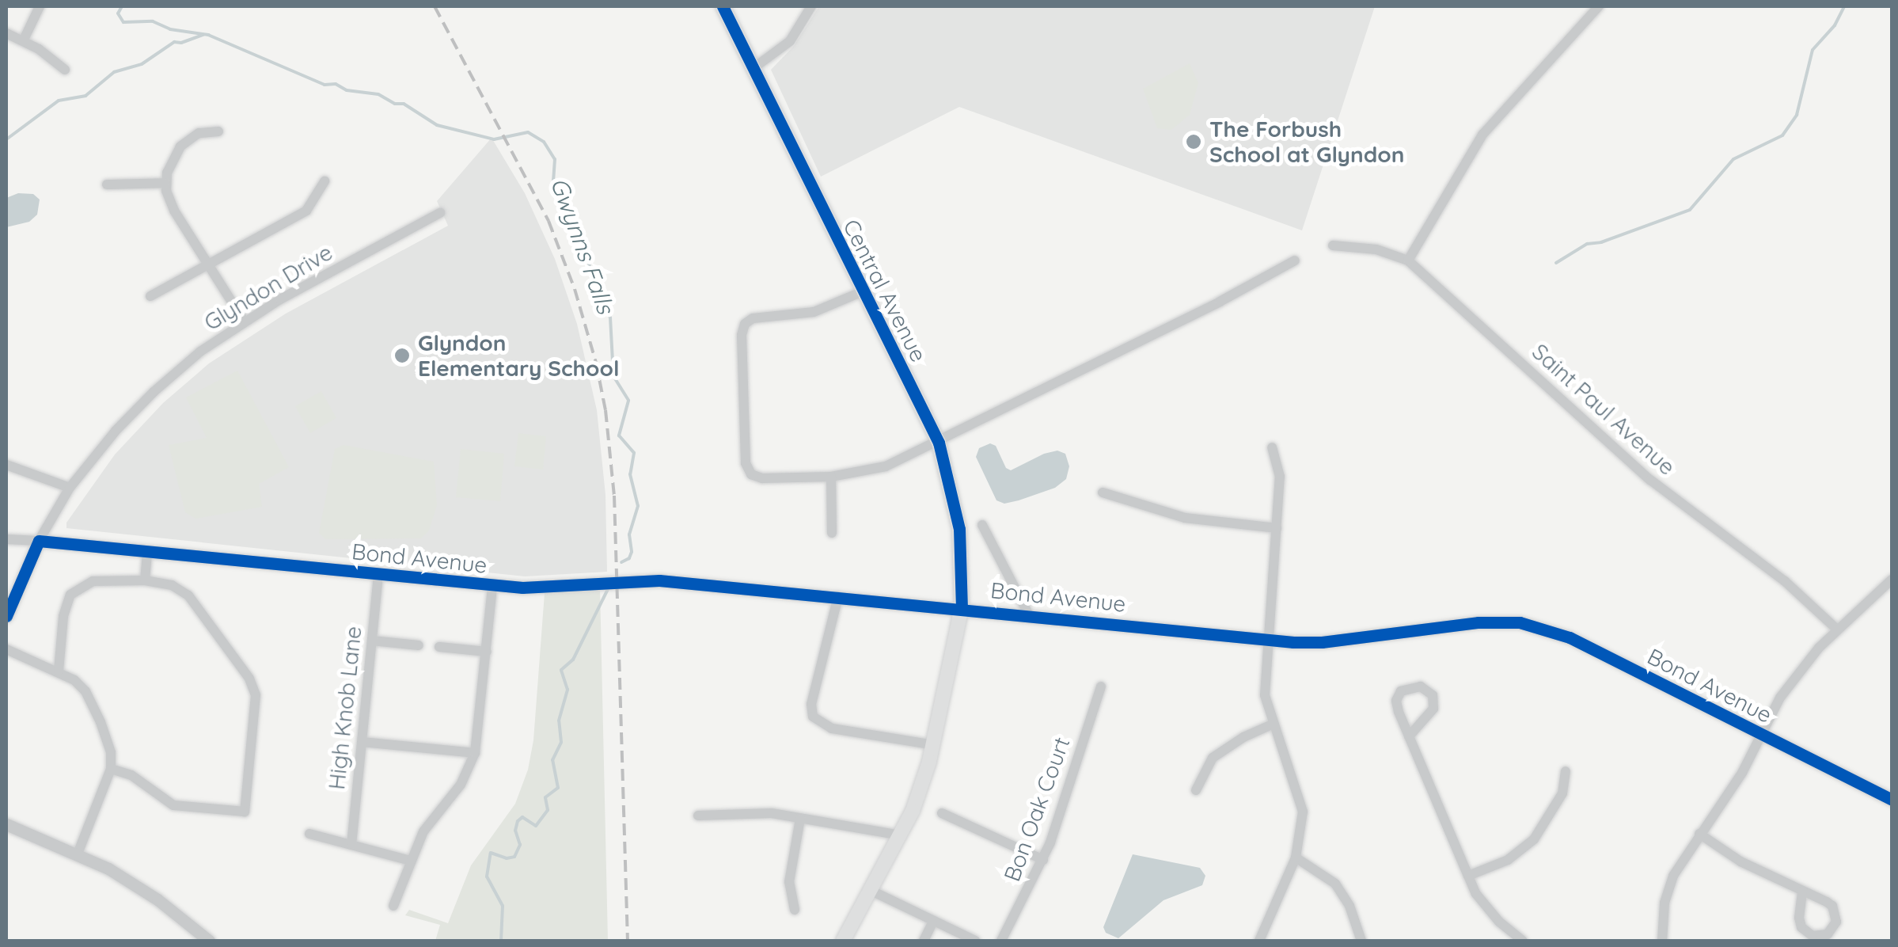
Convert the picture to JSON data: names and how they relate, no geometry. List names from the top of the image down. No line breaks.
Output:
{"streets":{"main road":["Central Avenue"],"street":["Glyndon Drive","Saint Paul Avenue","Bond Avenue","High Knob Lane","Bon Oak Court"]},"crossings":[["Glyndon Drive","Bond Avenue"],["Central Avenue","Bond Avenue"],["Bond Avenue","High Knob Lane"]],"water":["Gwynns Falls"],"places":["The Forbush School at Glyndon","Glyndon Elementary School"]}
